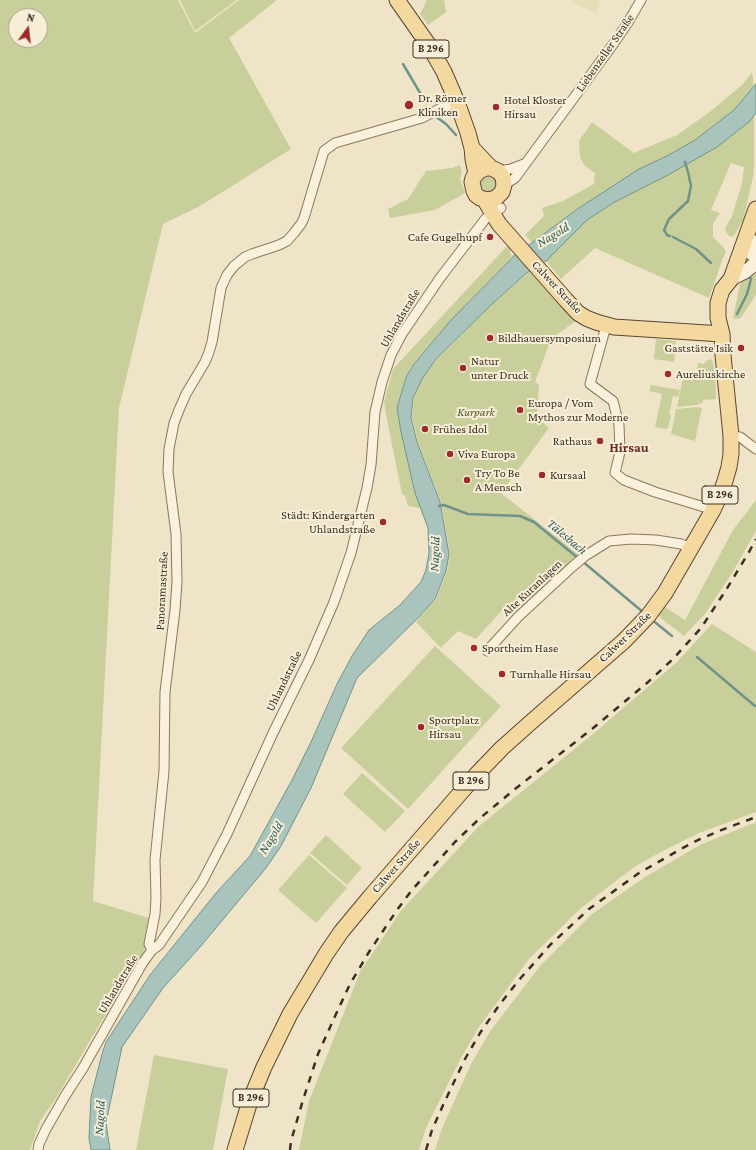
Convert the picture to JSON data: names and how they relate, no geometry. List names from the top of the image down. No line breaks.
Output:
{"streets":{"main road":["B 296","Calwer Straße"],"street":["Liebenzeller Straße","Uhlandstraße","Alte Kuranlagen","Panoramastraße"]},"crossings":[["B 296","Liebenzeller Straße"],["B 296","Calwer Straße"],["B 296","Uhlandstraße"],["B 296","Panoramastraße"],["Liebenzeller Straße","Calwer Straße"],["Liebenzeller Straße","Uhlandstraße"],["Calwer Straße","Uhlandstraße"],["Calwer Straße","Alte Kuranlagen"],["Uhlandstraße","Panoramastraße"]],"districts":["Hirsau"],"water":["Nagold","Tälesbach"],"parks":["Kurpark"],"places":["Dr. Römer Kliniken","Hotel Kloster Hirsau","Cafe Gugelhupf","Bildhauersymposium","Gaststätte Isik","Natur unter Druck","Aureliuskirche","Europa / Vom Mythos zur Moderne","Frühes Idol","Rathaus","Viva Europa","Kursaal","Try To Be A Mensch","Städt: Kindergarten Uhlandstraße","Sportheim Hase","Turnhalle Hirsau","Sportplatz Hirsau"],"north":"top"}
